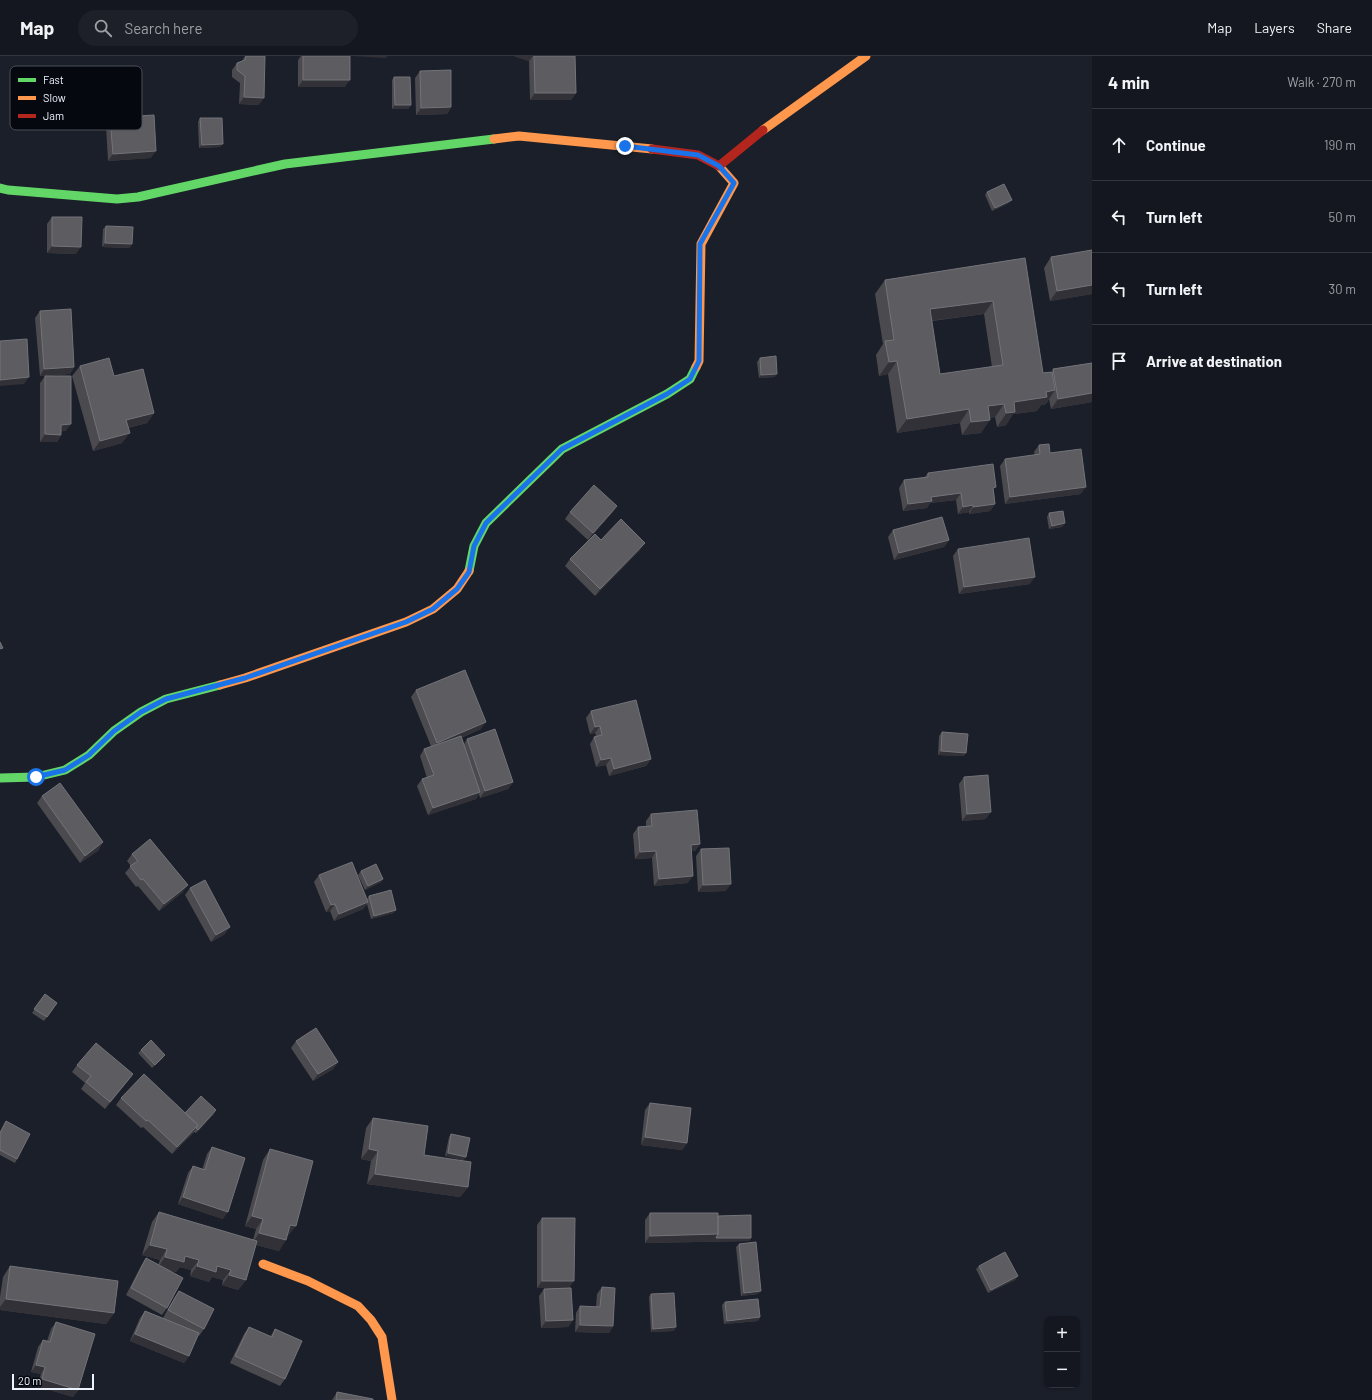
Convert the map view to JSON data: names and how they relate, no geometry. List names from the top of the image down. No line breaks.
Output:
{"legend":["Fast","Slow","Jam"],"scale_bar":"20 m","page":{"header":"Map","search":"Search here","nav":["Map","Layers","Share"],"heading":["4 min","Walk · 270 m"],"list":[["Continue","190 m"],["Turn left","50 m"],["Turn left","30 m"],"Arrive at destination"],"map_buttons":["+","−"],"scale":"20 m"}}
